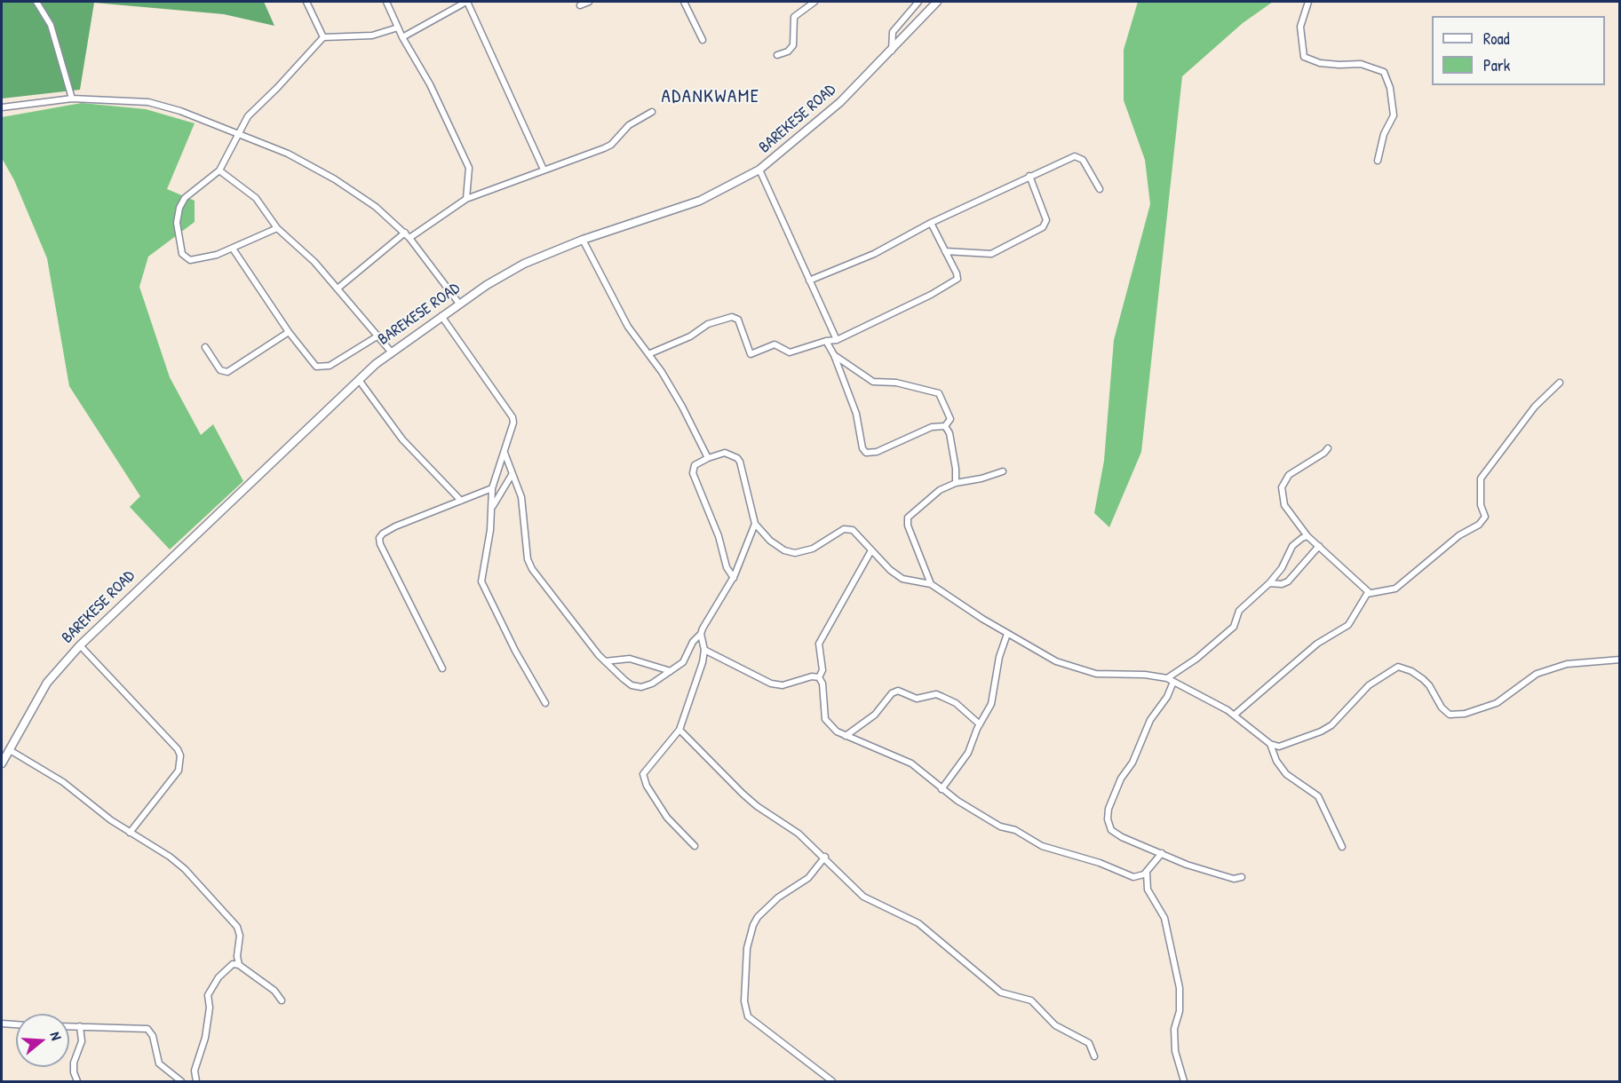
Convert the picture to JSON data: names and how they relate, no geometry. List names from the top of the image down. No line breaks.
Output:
{"streets":{"main road":["BAREKESE ROAD"]},"districts":["ADANKWAME"],"legend":["Road","Park"],"north":"right"}
